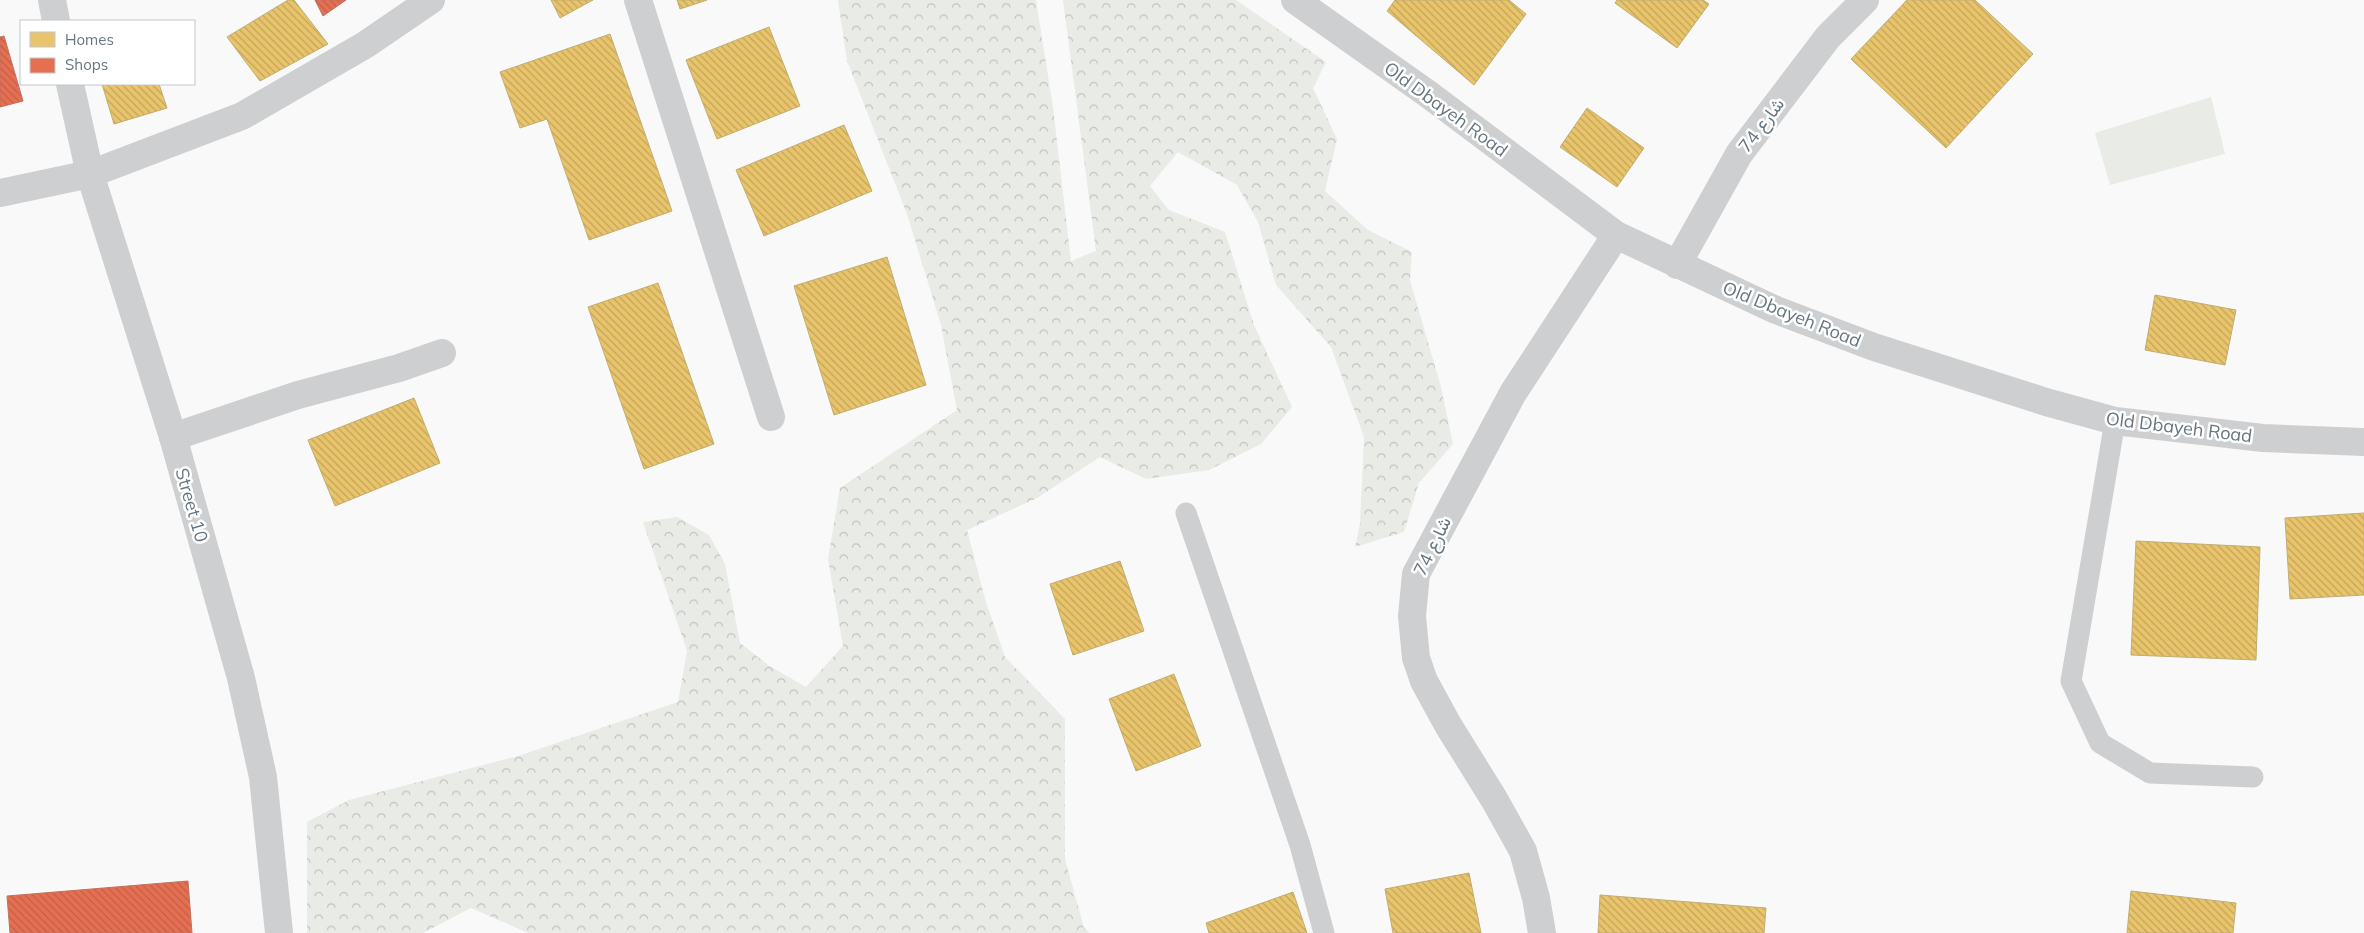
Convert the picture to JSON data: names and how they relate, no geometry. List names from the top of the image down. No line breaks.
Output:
{"streets":{"street":["Old Dbayeh Road","شارع 74","Street 10"]},"crossings":[["Old Dbayeh Road","شارع 74"]],"legend":["Homes","Shops"]}
